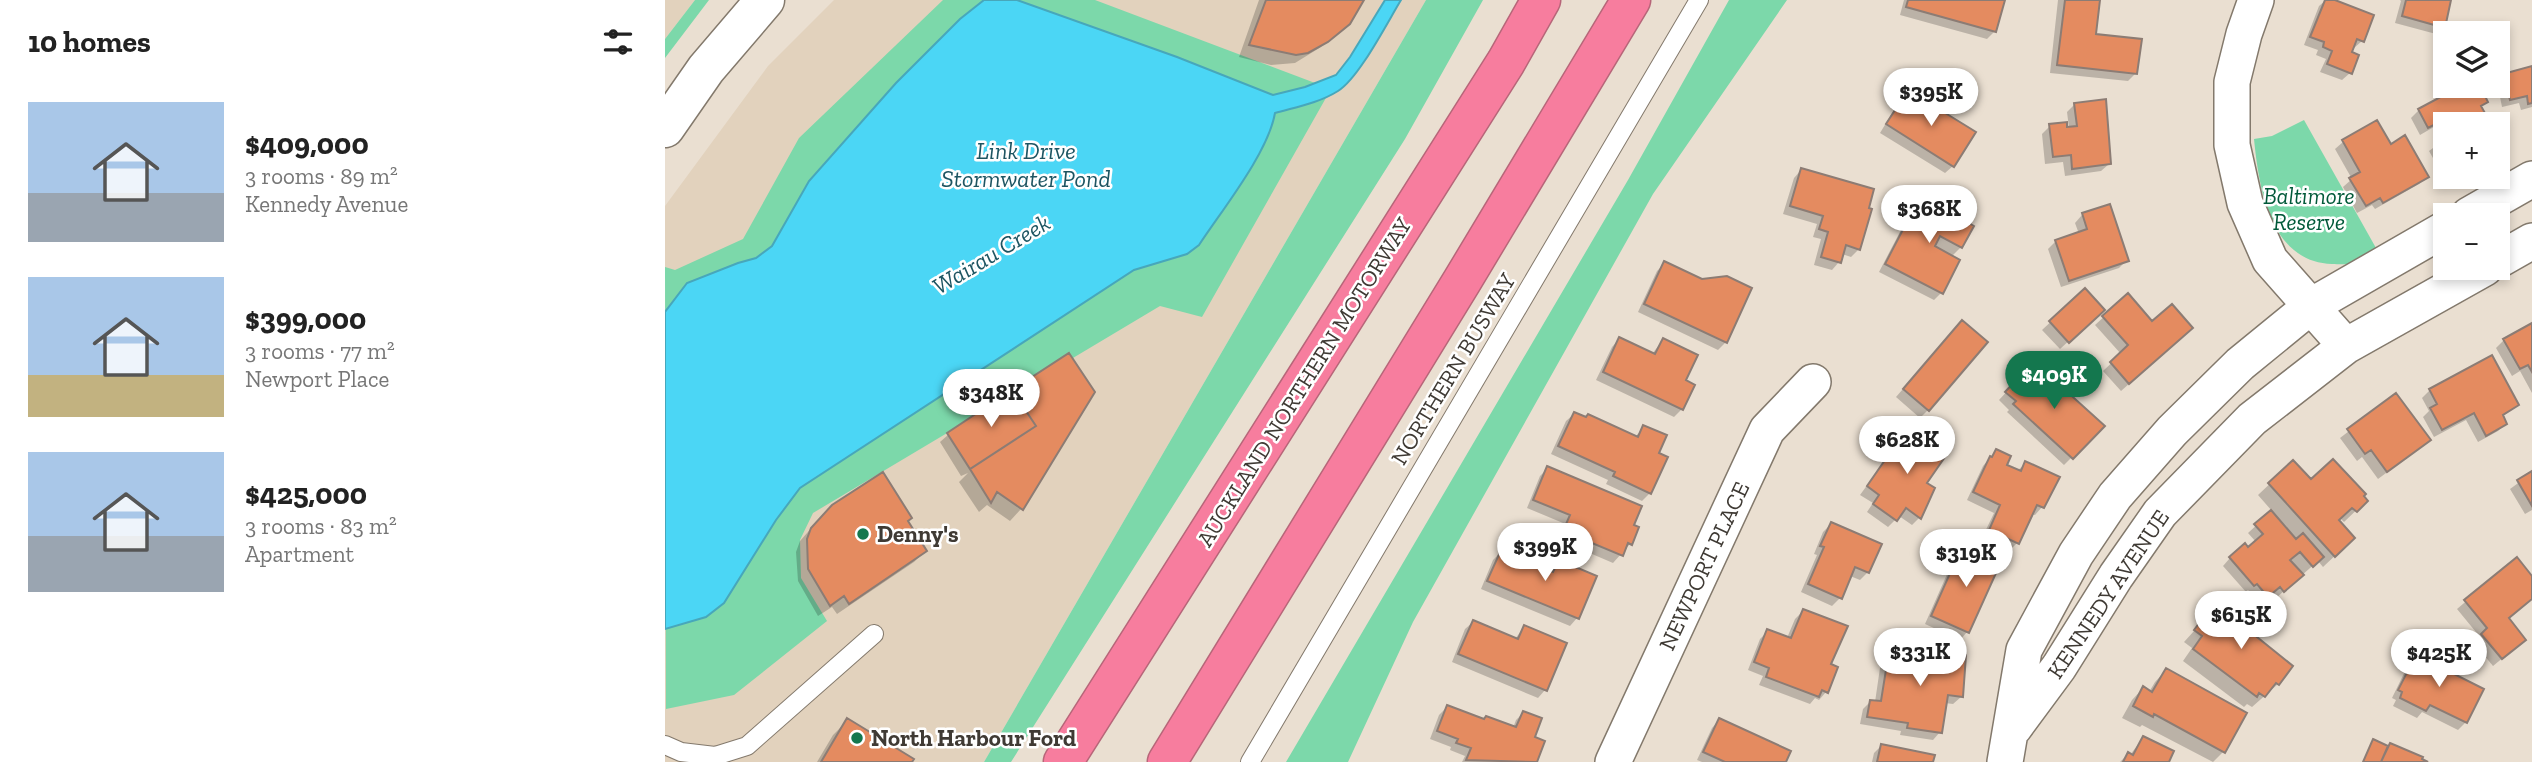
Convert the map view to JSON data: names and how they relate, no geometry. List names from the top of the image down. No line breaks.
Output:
{"streets":{"highway":["AUCKLAND NORTHERN MOTORWAY"],"street":["NEWPORT PLACE","KENNEDY AVENUE"],"lane":["NORTHERN BUSWAY"]},"water":["Link Drive Stormwater Pond","Wairau Creek"],"parks":["Baltimore Reserve"],"places":["Denny's","North Harbour Ford"],"page":{"heading":"10 homes","map_buttons":["+","−"],"price":["$395K","$368K","$409K","$348K","$628K","$399K","$319K","$615K","$331K","$425K"],"list":[{"name":"$409,000","note":"3 rooms · 89 m² · Kennedy Avenue"},{"name":"$399,000","note":"3 rooms · 77 m² · Newport Place"},{"name":"$425,000","note":"3 rooms · 83 m² · Apartment"}]}}
